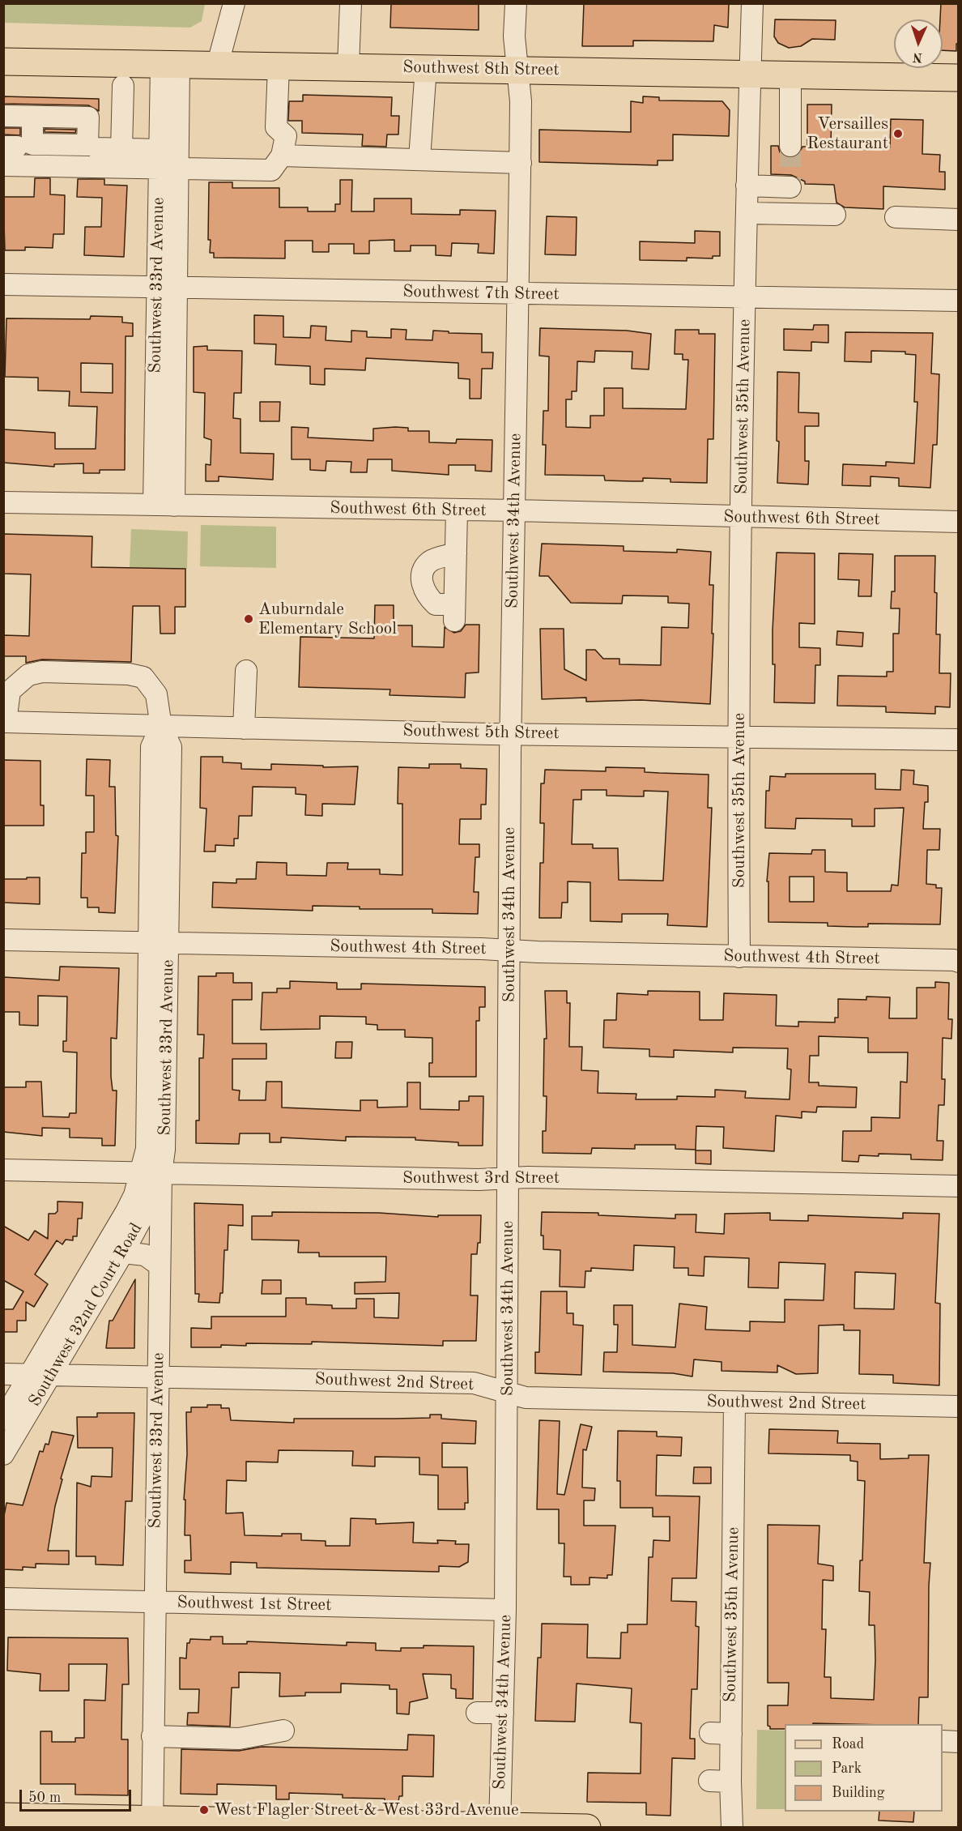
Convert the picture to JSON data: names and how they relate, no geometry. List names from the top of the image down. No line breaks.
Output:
{"streets":{"main road":["Southwest 8th Street"],"street":["Southwest 33rd Avenue","Southwest 7th Street","Southwest 35th Avenue","Southwest 6th Street","Southwest 34th Avenue","Southwest 5th Street","Southwest 4th Street","Southwest 3rd Street","Southwest 32nd Court Road","Southwest 2nd Street","Southwest 1st Street"]},"crossings":[["Southwest 8th Street","Southwest 33rd Avenue"],["Southwest 8th Street","Southwest 35th Avenue"],["Southwest 8th Street","Southwest 34th Avenue"],["Southwest 33rd Avenue","Southwest 7th Street"],["Southwest 33rd Avenue","Southwest 6th Street"],["Southwest 33rd Avenue","Southwest 5th Street"],["Southwest 33rd Avenue","Southwest 4th Street"],["Southwest 33rd Avenue","Southwest 3rd Street"],["Southwest 33rd Avenue","Southwest 32nd Court Road"],["Southwest 33rd Avenue","Southwest 2nd Street"],["Southwest 33rd Avenue","Southwest 1st Street"],["Southwest 7th Street","Southwest 35th Avenue"],["Southwest 7th Street","Southwest 34th Avenue"],["Southwest 35th Avenue","Southwest 6th Street"],["Southwest 35th Avenue","Southwest 5th Street"],["Southwest 35th Avenue","Southwest 4th Street"],["Southwest 35th Avenue","Southwest 2nd Street"],["Southwest 6th Street","Southwest 34th Avenue"],["Southwest 34th Avenue","Southwest 5th Street"],["Southwest 34th Avenue","Southwest 4th Street"],["Southwest 34th Avenue","Southwest 3rd Street"],["Southwest 34th Avenue","Southwest 2nd Street"],["Southwest 34th Avenue","Southwest 1st Street"],["Southwest 3rd Street","Southwest 32nd Court Road"],["Southwest 32nd Court Road","Southwest 2nd Street"]],"places":["Versailles Restaurant","Auburndale Elementary School","West Flagler Street & West 33rd Avenue"],"legend":["Road","Park","Building"],"scale_bar":"50 m","north":"bottom"}
